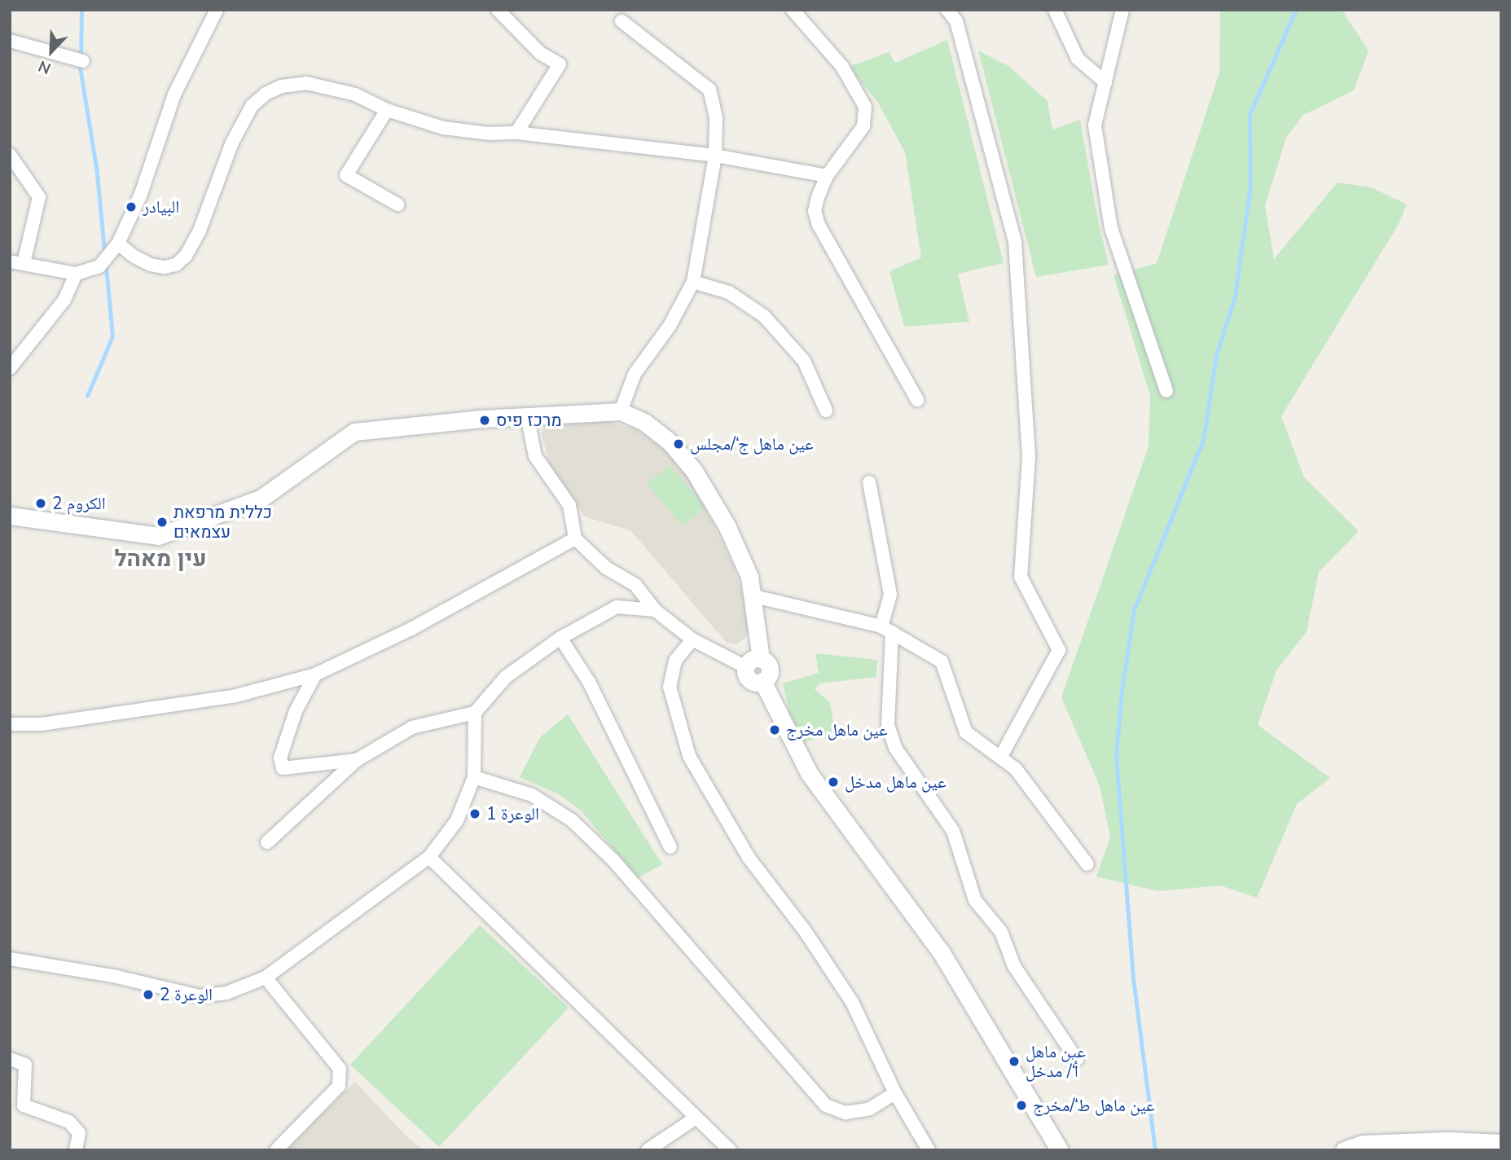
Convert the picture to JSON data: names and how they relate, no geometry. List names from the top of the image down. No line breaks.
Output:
{"districts":["עין מאהל"],"places":["البيادر","מרכז פיס","عين ماهل ج‘/مجلس","الكروم 2","כללית מרפאת עצמאים","عين ماهل مخرج","عين ماهل مدخل","الوعرة 1","الوعرة 2","عين ماهل أ‘/ مدخل","عين ماهل ط‘/مخرج"],"north":"bottom left"}
